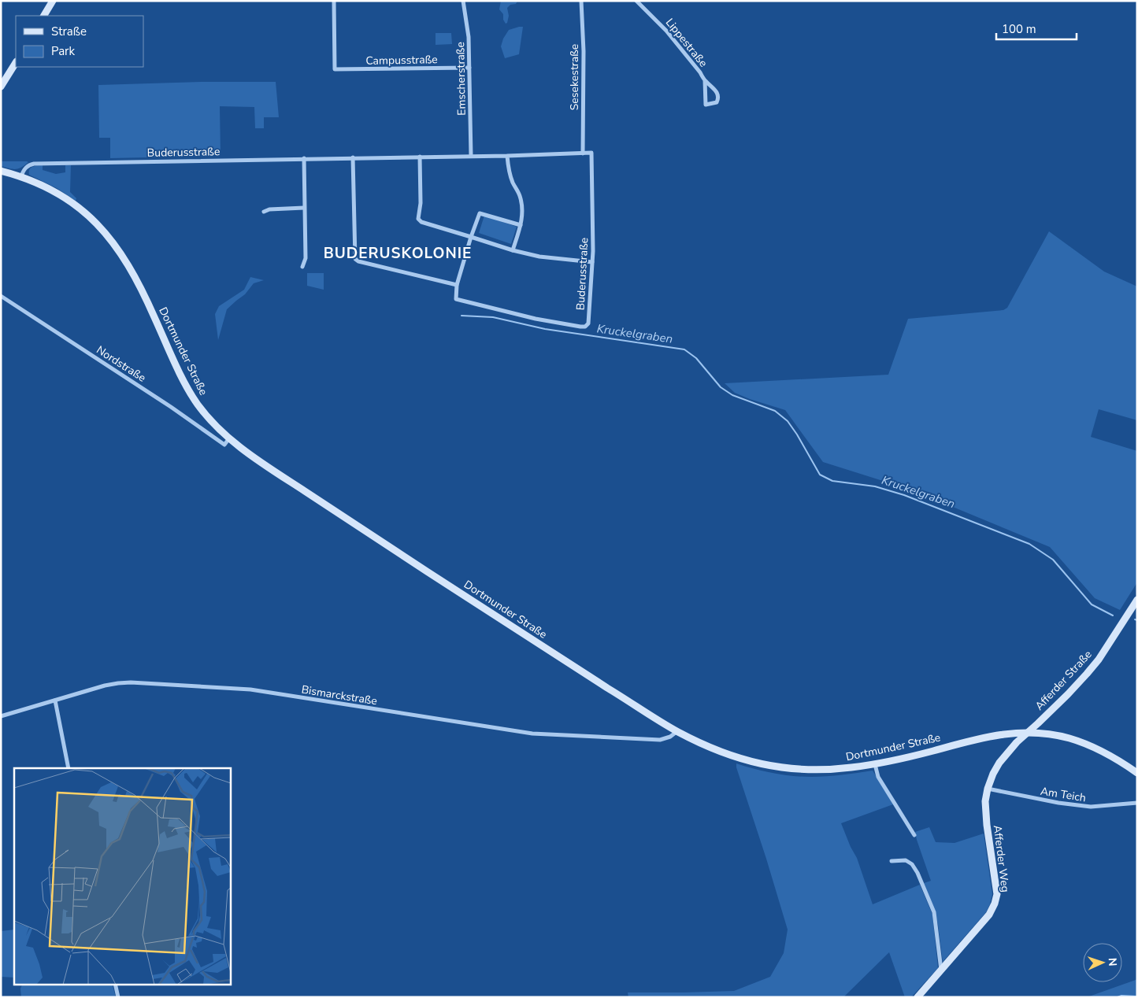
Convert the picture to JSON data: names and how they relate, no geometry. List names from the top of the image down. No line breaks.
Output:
{"streets":{"main road":["Dortmunder Straße","Afferder Straße","Afferder Weg"],"street":["Lippestraße","Campusstraße","Sesekestraße","Emscherstraße","Buderusstraße","Nordstraße","Bismarckstraße","Am Teich"]},"crossings":[["Campusstraße","Emscherstraße"],["Sesekestraße","Buderusstraße"],["Emscherstraße","Buderusstraße"],["Buderusstraße","Dortmunder Straße"],["Dortmunder Straße","Nordstraße"],["Dortmunder Straße","Afferder Straße"],["Dortmunder Straße","Bismarckstraße"],["Dortmunder Straße","Afferder Weg"],["Afferder Straße","Afferder Weg"],["Am Teich","Afferder Weg"]],"districts":["BUDERUSKOLONIE"],"water":["Kruckelgraben"],"legend":["Straße","Park"],"scale_bar":"100 m","north":"right"}
